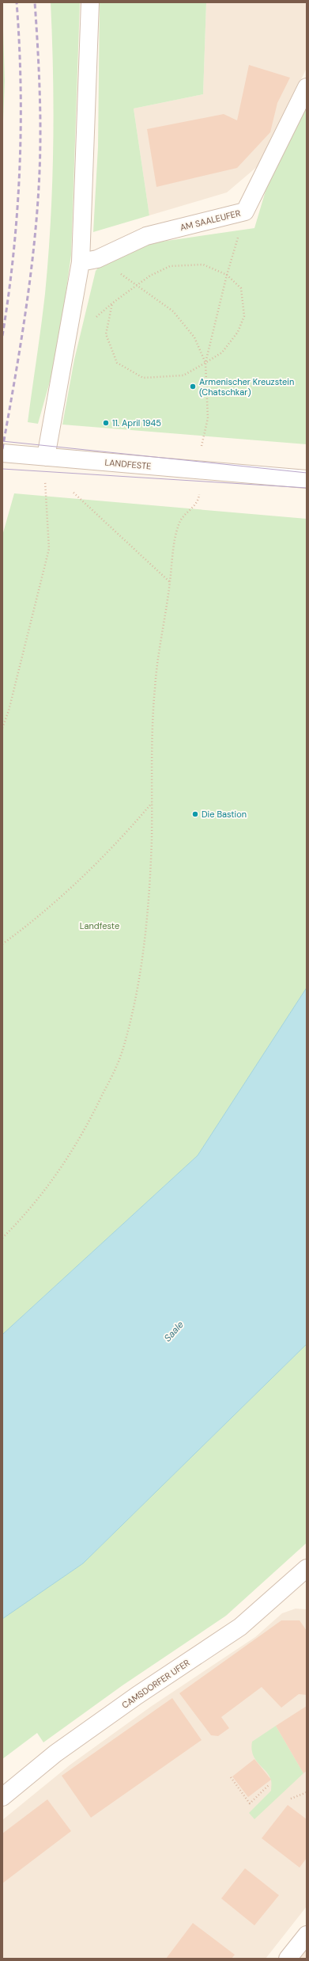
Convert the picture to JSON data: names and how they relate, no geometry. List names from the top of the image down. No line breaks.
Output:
{"streets":{"street":["AM SAALEUFER","LANDFESTE","CAMSDORFER UFER"]},"water":["Saale"],"parks":["Landfeste"],"places":["Armenischer Kreuzstein (Chatschkar)","11. April 1945","Die Bastion"]}
